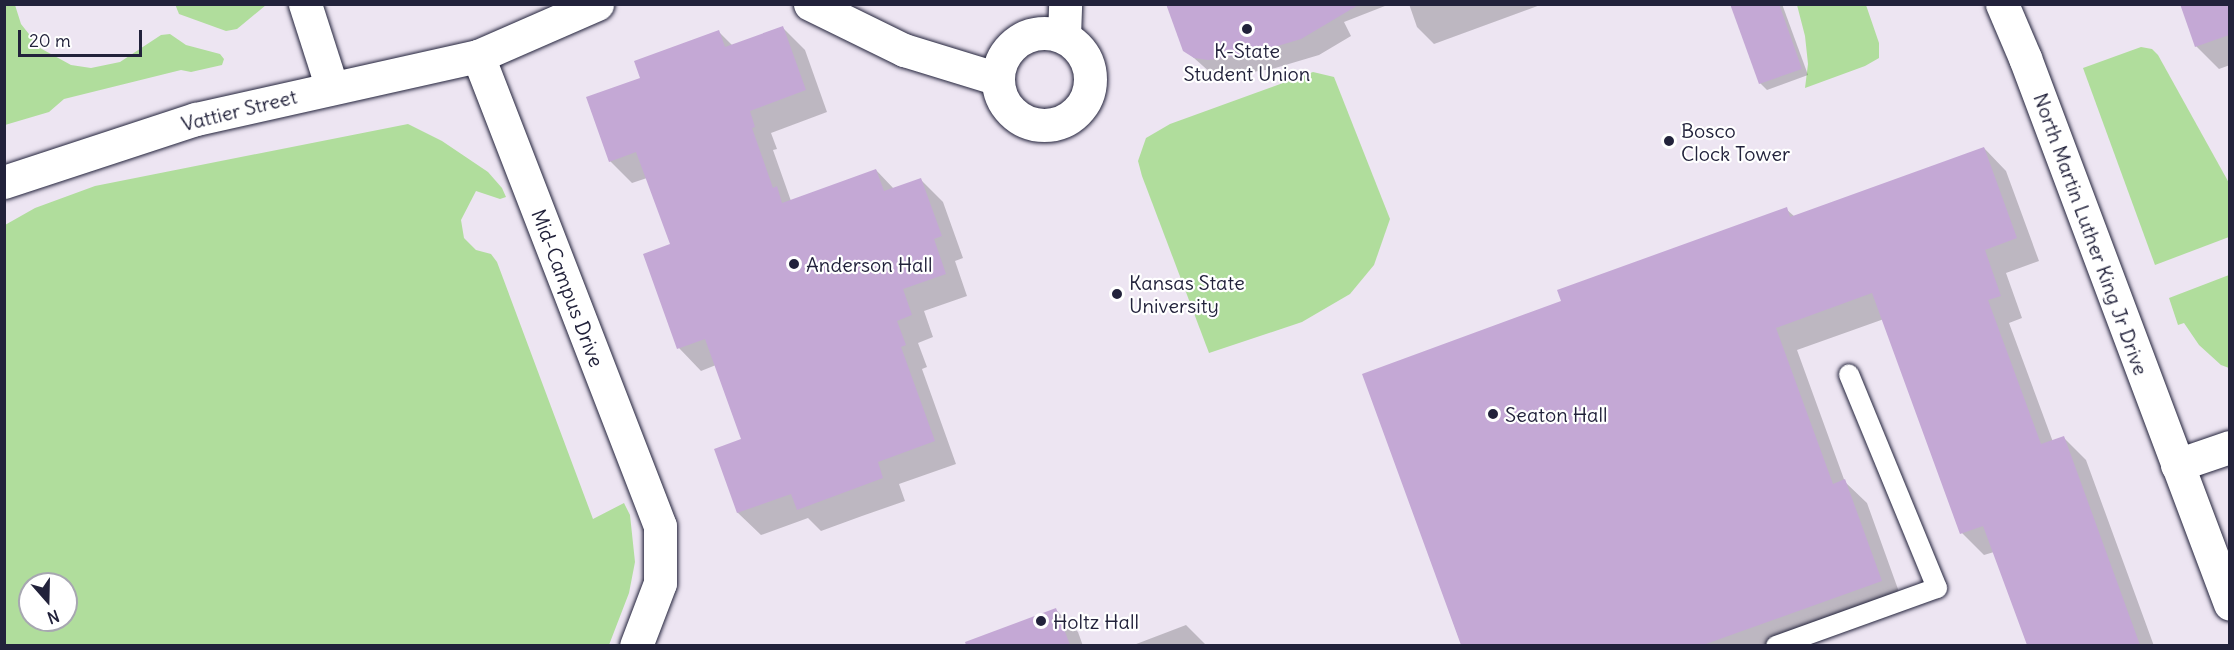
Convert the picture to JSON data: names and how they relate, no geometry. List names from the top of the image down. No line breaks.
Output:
{"streets":{"street":["Vattier Street","North Martin Luther King Jr Drive","Mid-Campus Drive"]},"crossings":[["Vattier Street","Mid-Campus Drive"]],"places":["K-State Student Union","Bosco Clock Tower","Anderson Hall","Kansas State University","Seaton Hall","Holtz Hall"],"scale_bar":"20 m","north":"bottom"}
